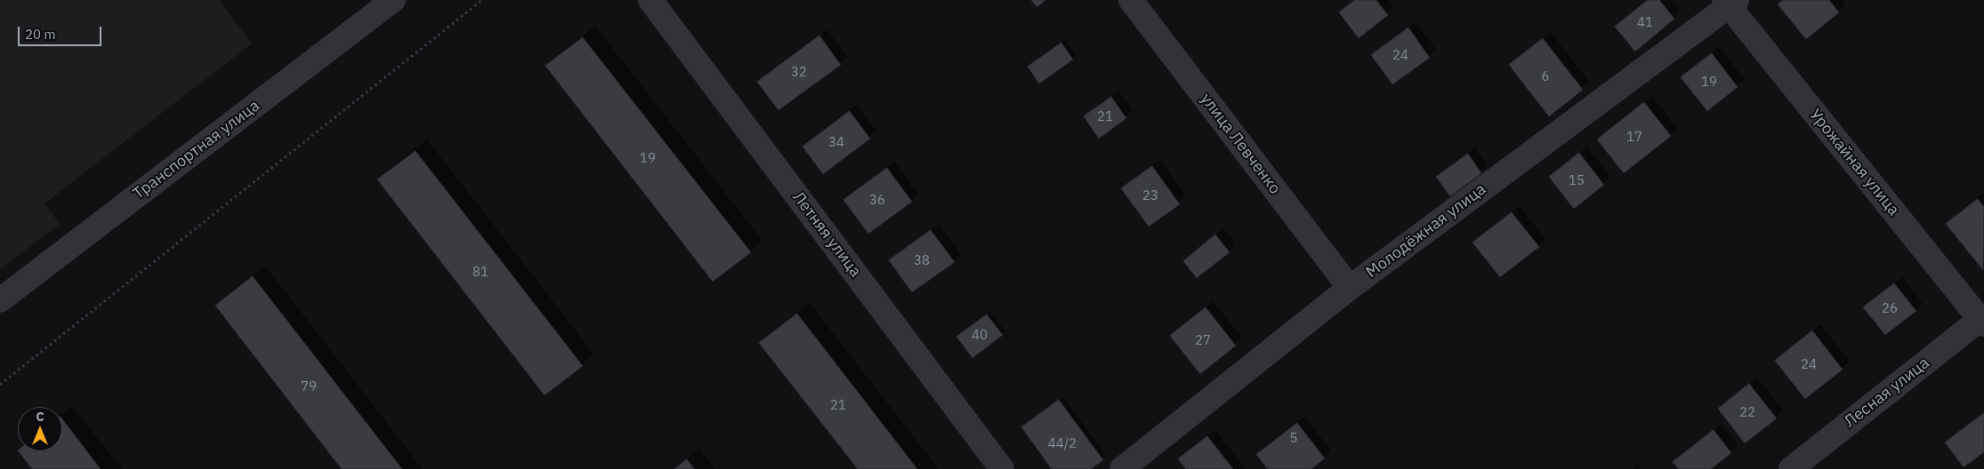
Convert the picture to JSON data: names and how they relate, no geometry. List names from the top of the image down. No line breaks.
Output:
{"streets":{"street":["улица Левченко","Транспортная улица","Урожайная улица","Молодёжная улица","Летняя улица","Лесная улица"]},"crossings":[["улица Левченко","Молодёжная улица"],["Урожайная улица","Молодёжная улица"],["Урожайная улица","Лесная улица"]],"house_numbers":["41","24","32","6","19","21","17","34","19","15","23","36","38","81","26","40","27","24","79","21","22","5","44/2"],"scale_bar":"20 m","north":"top"}
